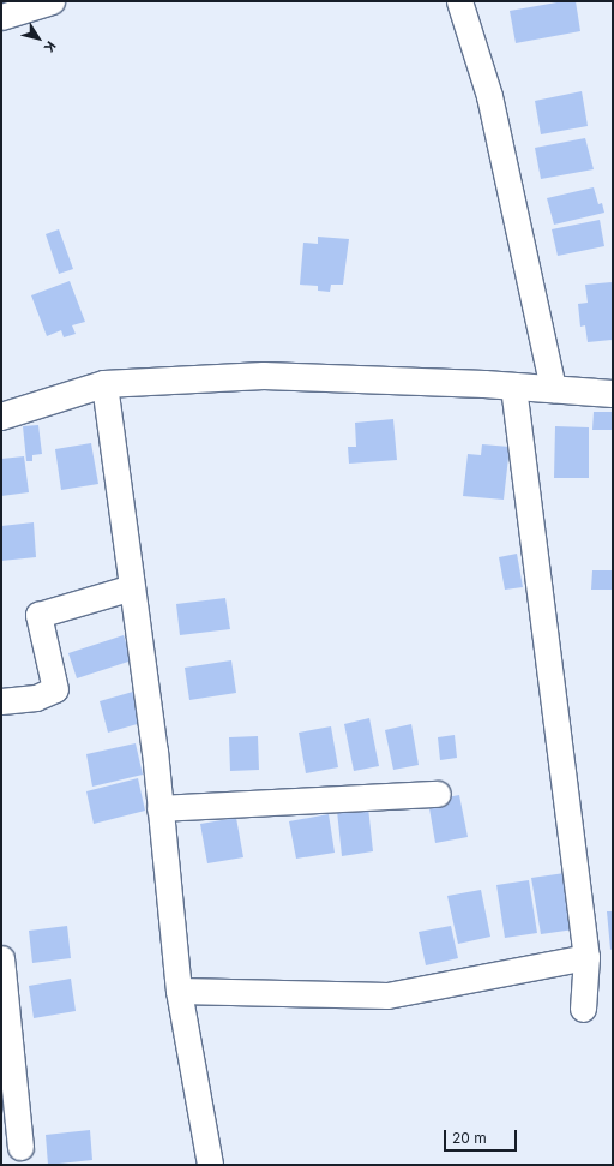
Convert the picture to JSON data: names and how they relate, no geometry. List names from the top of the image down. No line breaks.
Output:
{"scale_bar":"20 m","north":"bottom right"}
